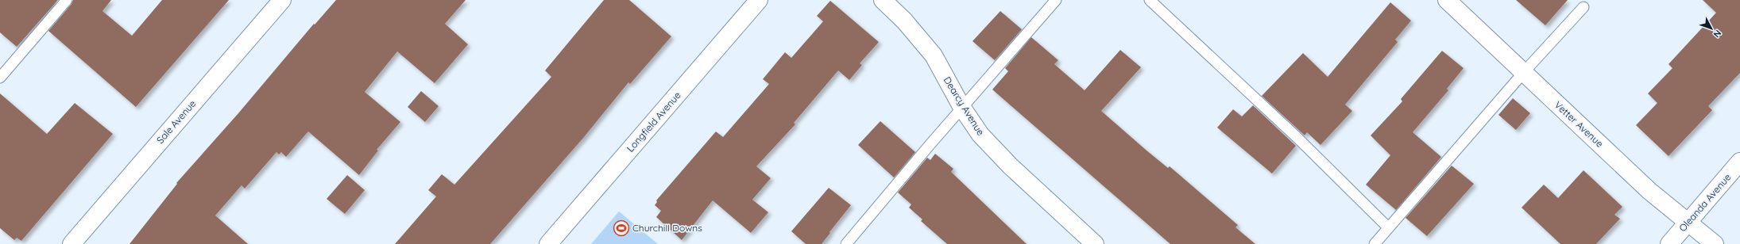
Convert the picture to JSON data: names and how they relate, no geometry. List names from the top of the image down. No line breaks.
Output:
{"streets":{"street":["Dearcy Avenue","Sale Avenue","Longfield Avenue","Vetter Avenue","Oleanda Avenue"]},"crossings":[["Vetter Avenue","Oleanda Avenue"]],"places":{"sports":["Churchill Downs"]},"north":"bottom right"}
